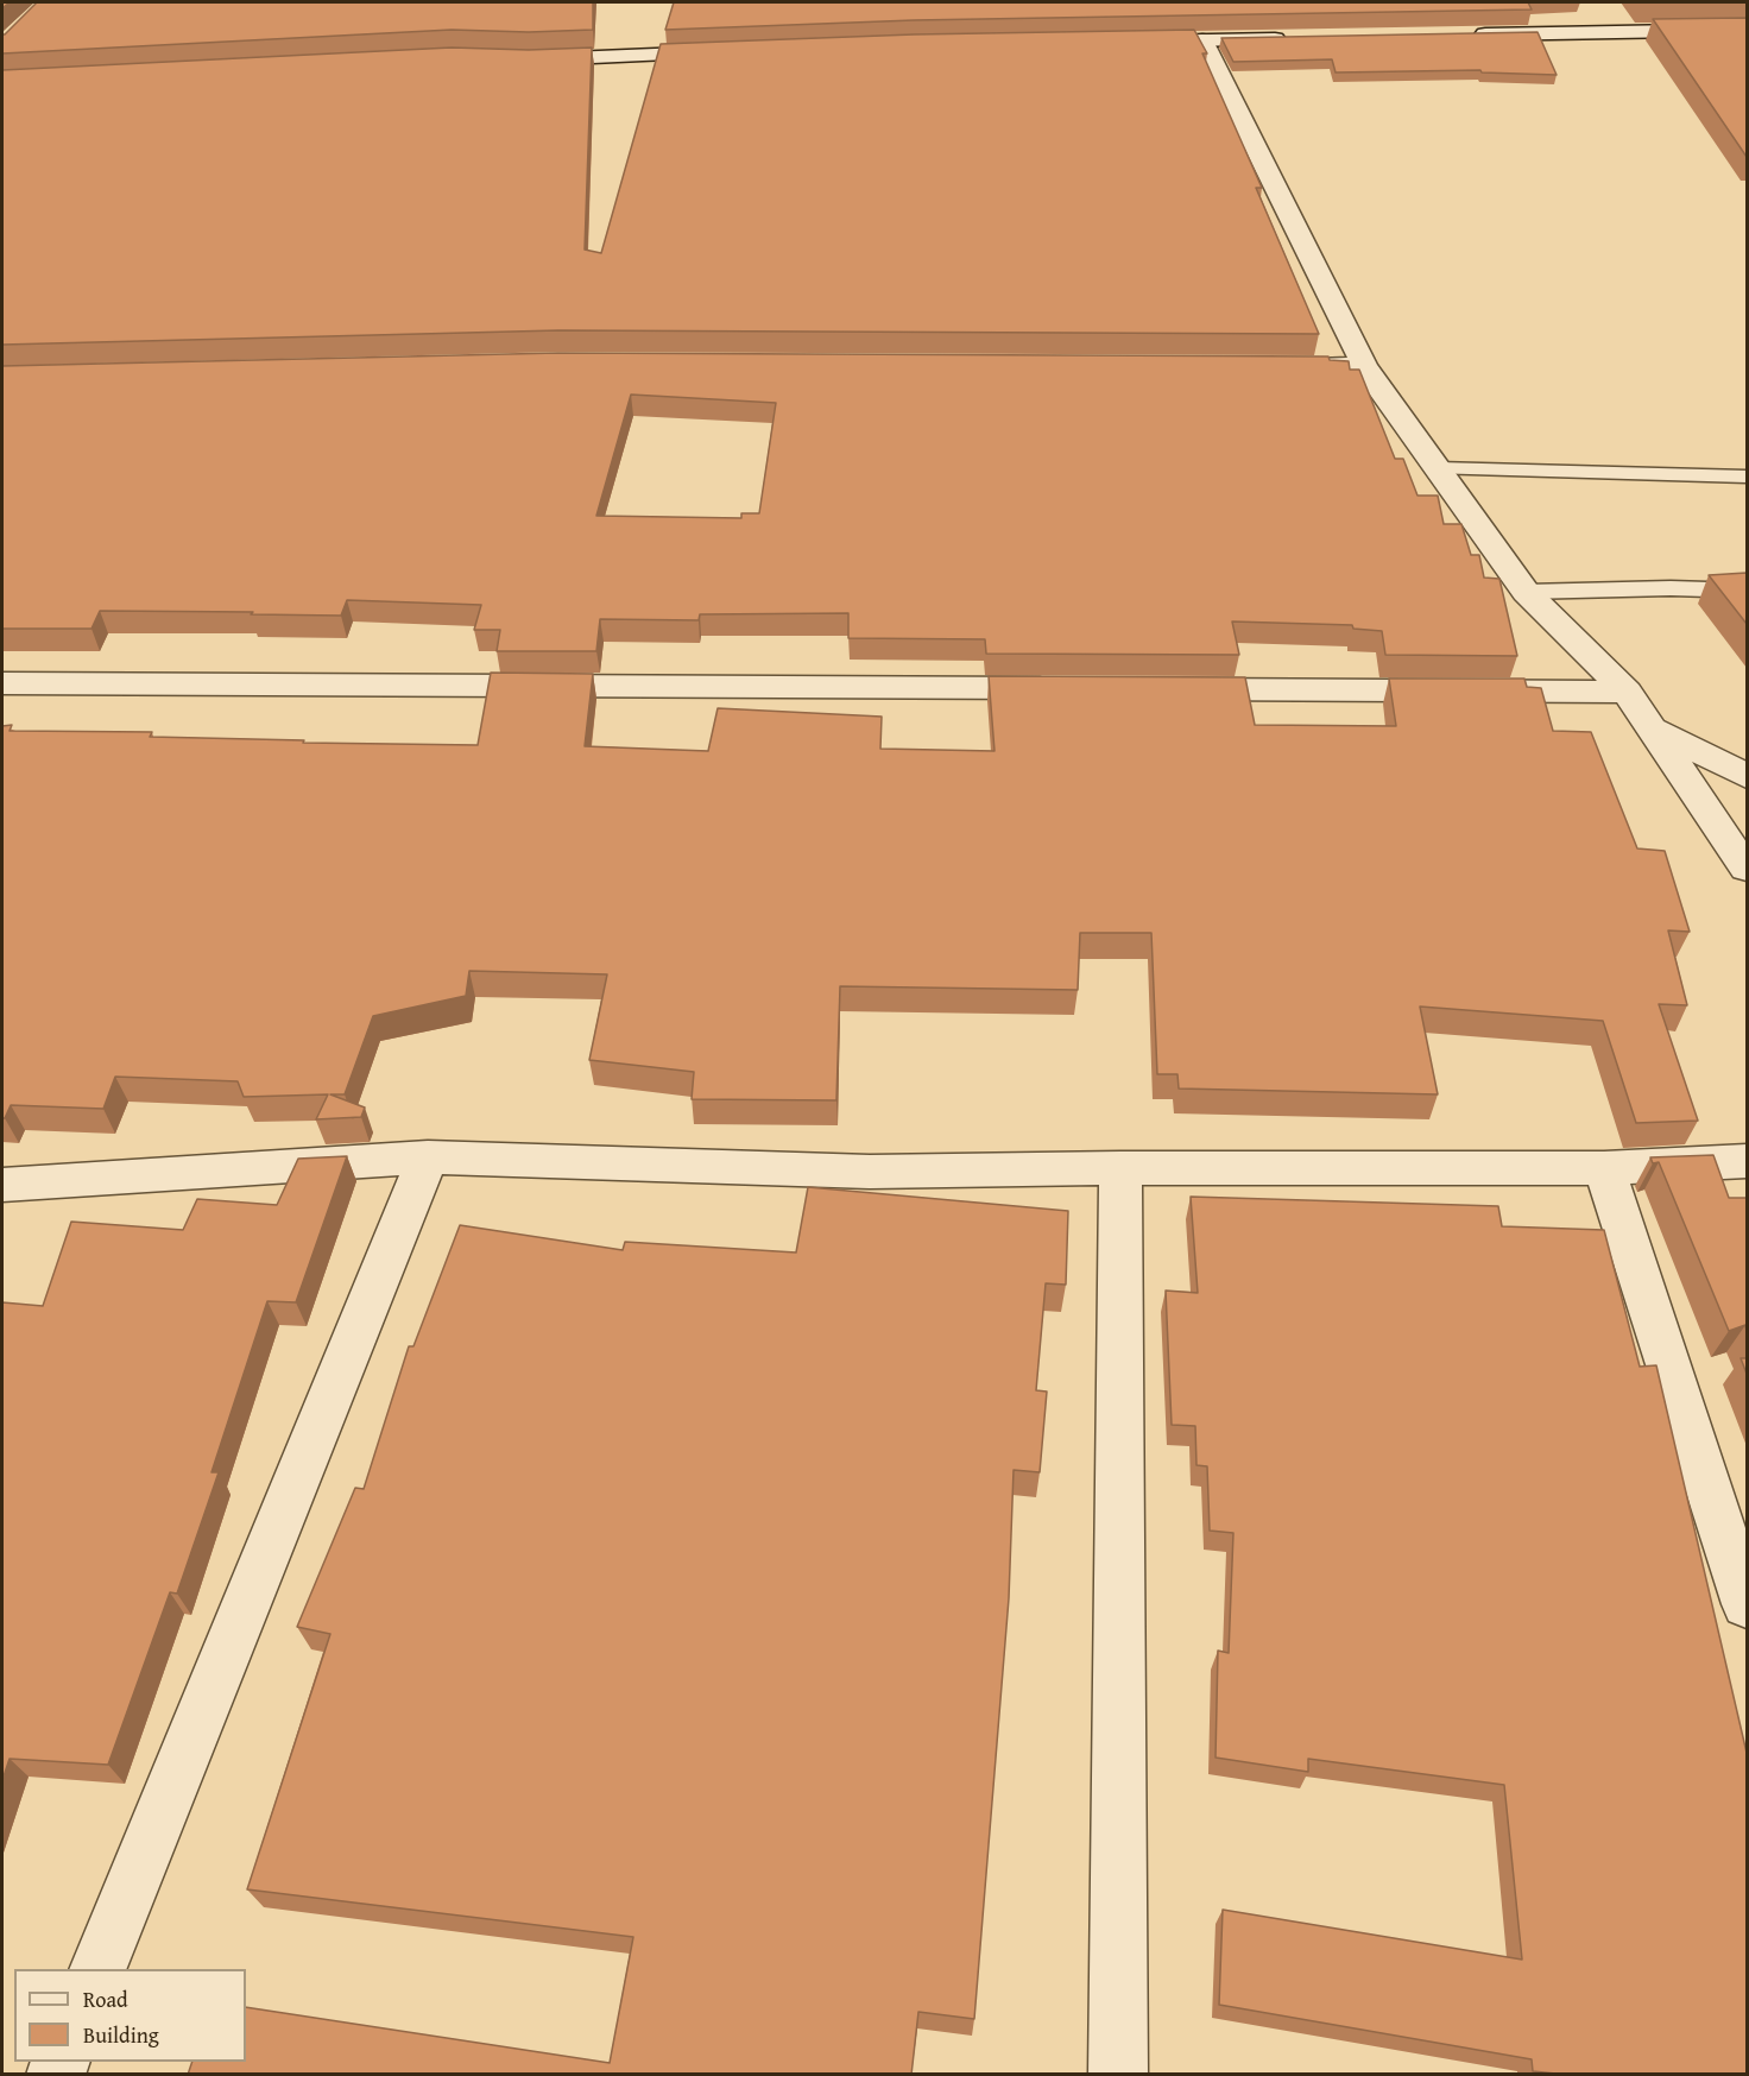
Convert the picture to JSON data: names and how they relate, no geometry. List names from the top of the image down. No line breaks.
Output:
{"legend":["Road","Building"]}
